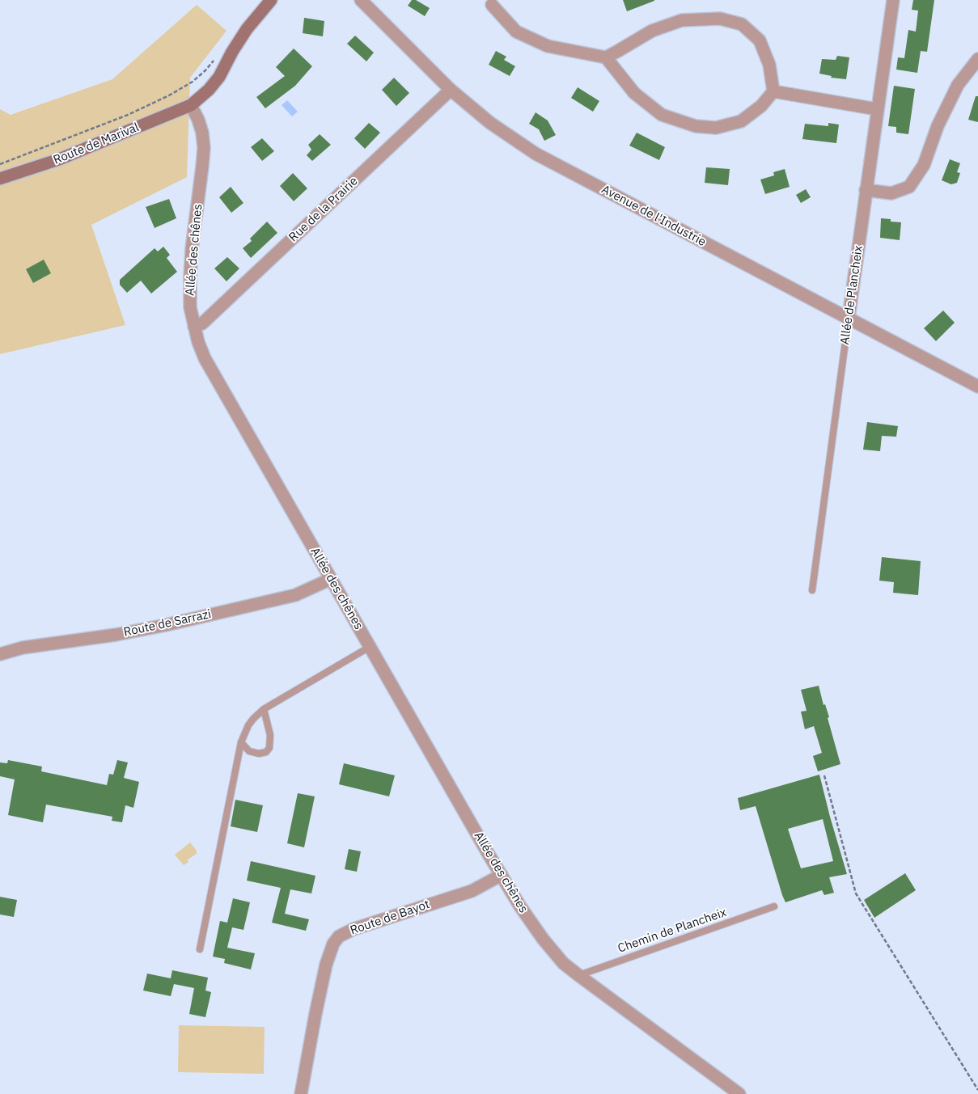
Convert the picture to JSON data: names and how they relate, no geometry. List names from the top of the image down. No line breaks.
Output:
{"streets":{"main road":["Route de Marival"],"street":["Rue de la Prairie","Avenue de l'Industrie","Allée des chênes","Allée de Plancheix","Route de Sarrazi","Route de Bayot"],"lane":["Chemin de Plancheix"]},"crossings":[["Route de Marival","Allée des chênes"],["Rue de la Prairie","Avenue de l'Industrie"],["Rue de la Prairie","Allée des chênes"],["Avenue de l'Industrie","Allée de Plancheix"],["Allée des chênes","Route de Sarrazi"],["Allée des chênes","Route de Bayot"],["Allée des chênes","Chemin de Plancheix"]]}
